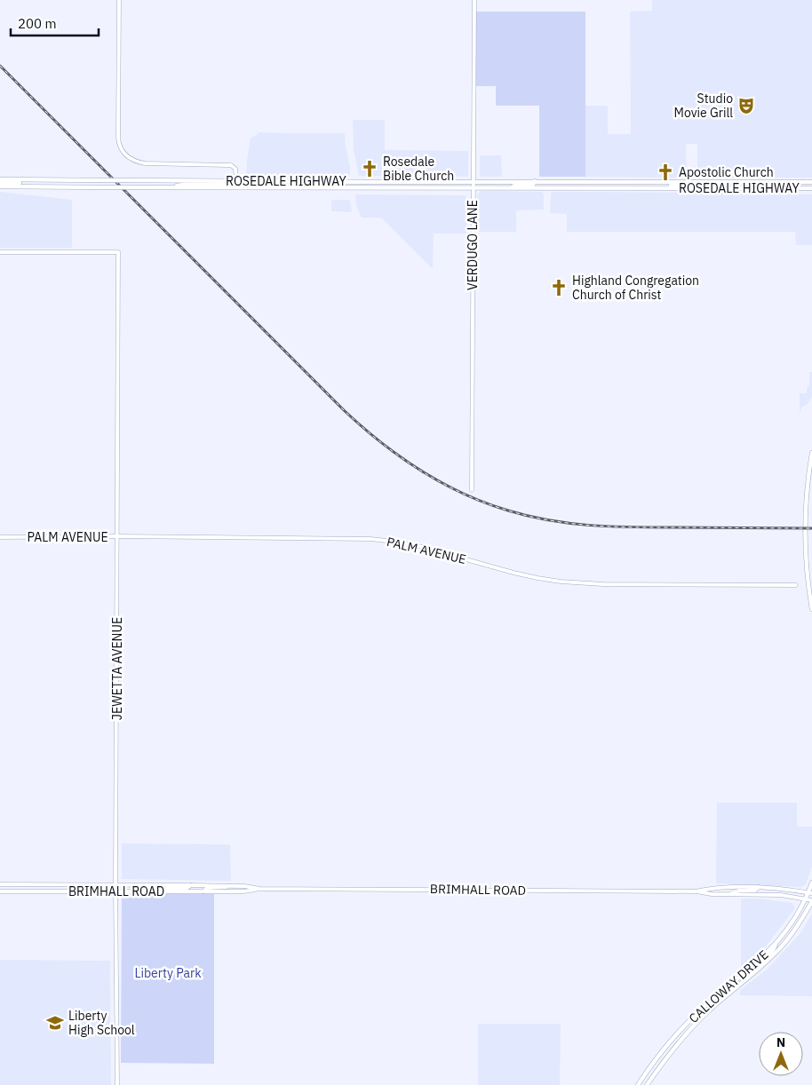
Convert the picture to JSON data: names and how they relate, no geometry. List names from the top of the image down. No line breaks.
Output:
{"streets":{"main road":["ROSEDALE HIGHWAY","CALLOWAY DRIVE"],"street":["VERDUGO LANE","PALM AVENUE","JEWETTA AVENUE","BRIMHALL ROAD"]},"crossings":[["ROSEDALE HIGHWAY","VERDUGO LANE"],["PALM AVENUE","JEWETTA AVENUE"],["JEWETTA AVENUE","BRIMHALL ROAD"],["BRIMHALL ROAD","CALLOWAY DRIVE"]],"parks":["Liberty Park"],"places":{"theatre":["Studio Movie Grill"],"church":["Rosedale Bible Church","Apostolic Church","Highland Congregation Church of Christ"],"school or university":["Liberty High School"]},"scale_bar":"200 m","north":"top"}
